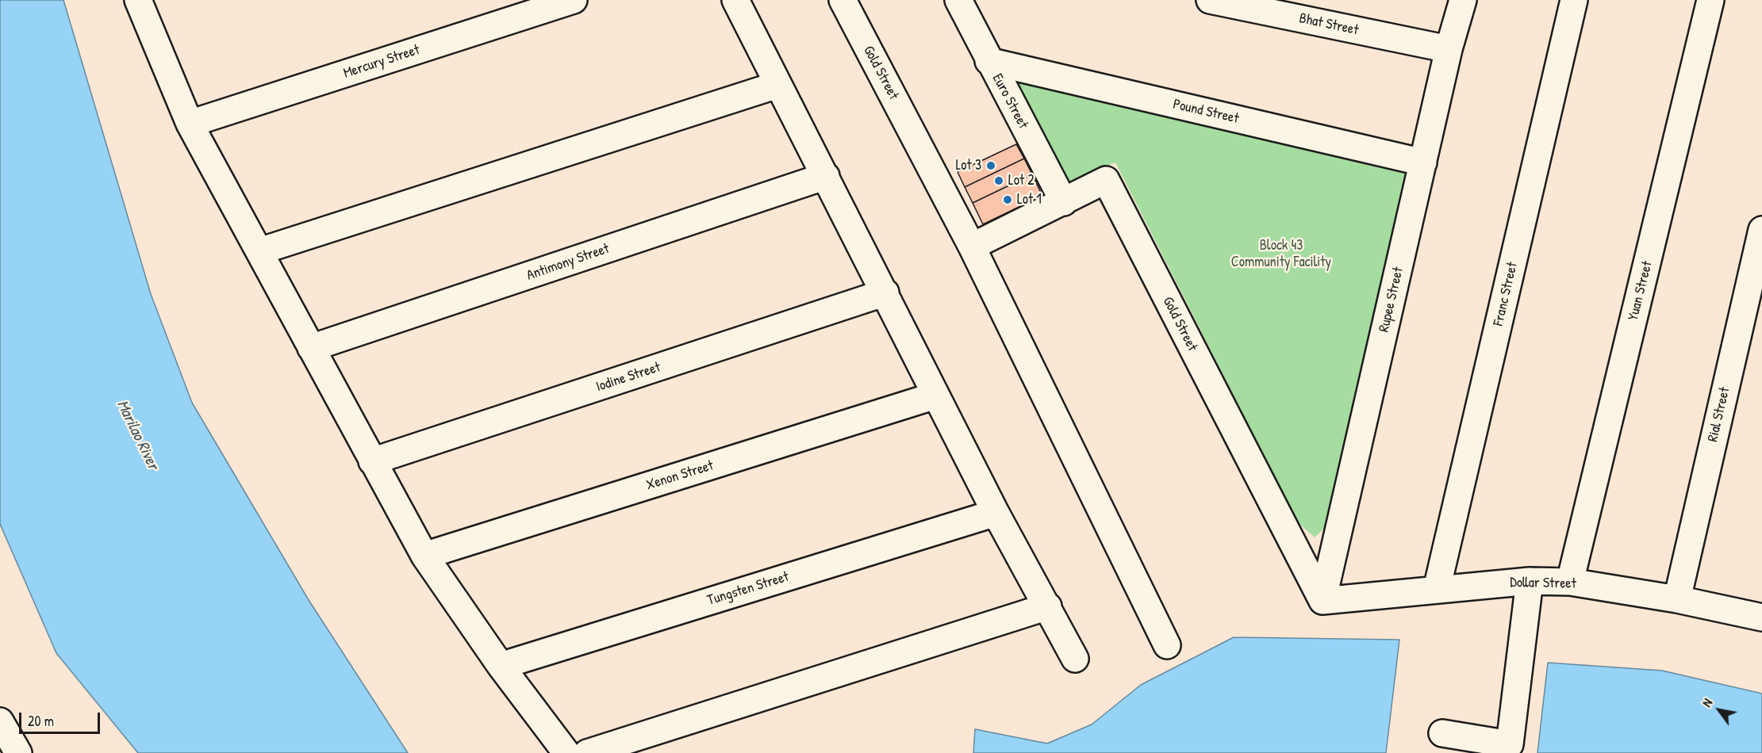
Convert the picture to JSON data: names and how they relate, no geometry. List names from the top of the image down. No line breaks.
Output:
{"streets":{"street":["Bhat Street","Mercury Street","Gold Street","Euro Street","Pound Street","Antimony Street","Yuan Street","Franc Street","Rupee Street","Iodine Street","Rial Street","Xenon Street","Dollar Street","Tungsten Street"]},"crossings":[["Bhat Street","Rupee Street"],["Gold Street","Euro Street"],["Gold Street","Rupee Street"],["Gold Street","Dollar Street"],["Euro Street","Pound Street"],["Pound Street","Rupee Street"],["Yuan Street","Dollar Street"],["Franc Street","Dollar Street"],["Rupee Street","Dollar Street"],["Rial Street","Dollar Street"]],"water":["Marilao River"],"parks":["Block 43 Community Facility"],"places":["Lot 3","Lot 2","Lot 1"],"scale_bar":"20 m","north":"top left"}
